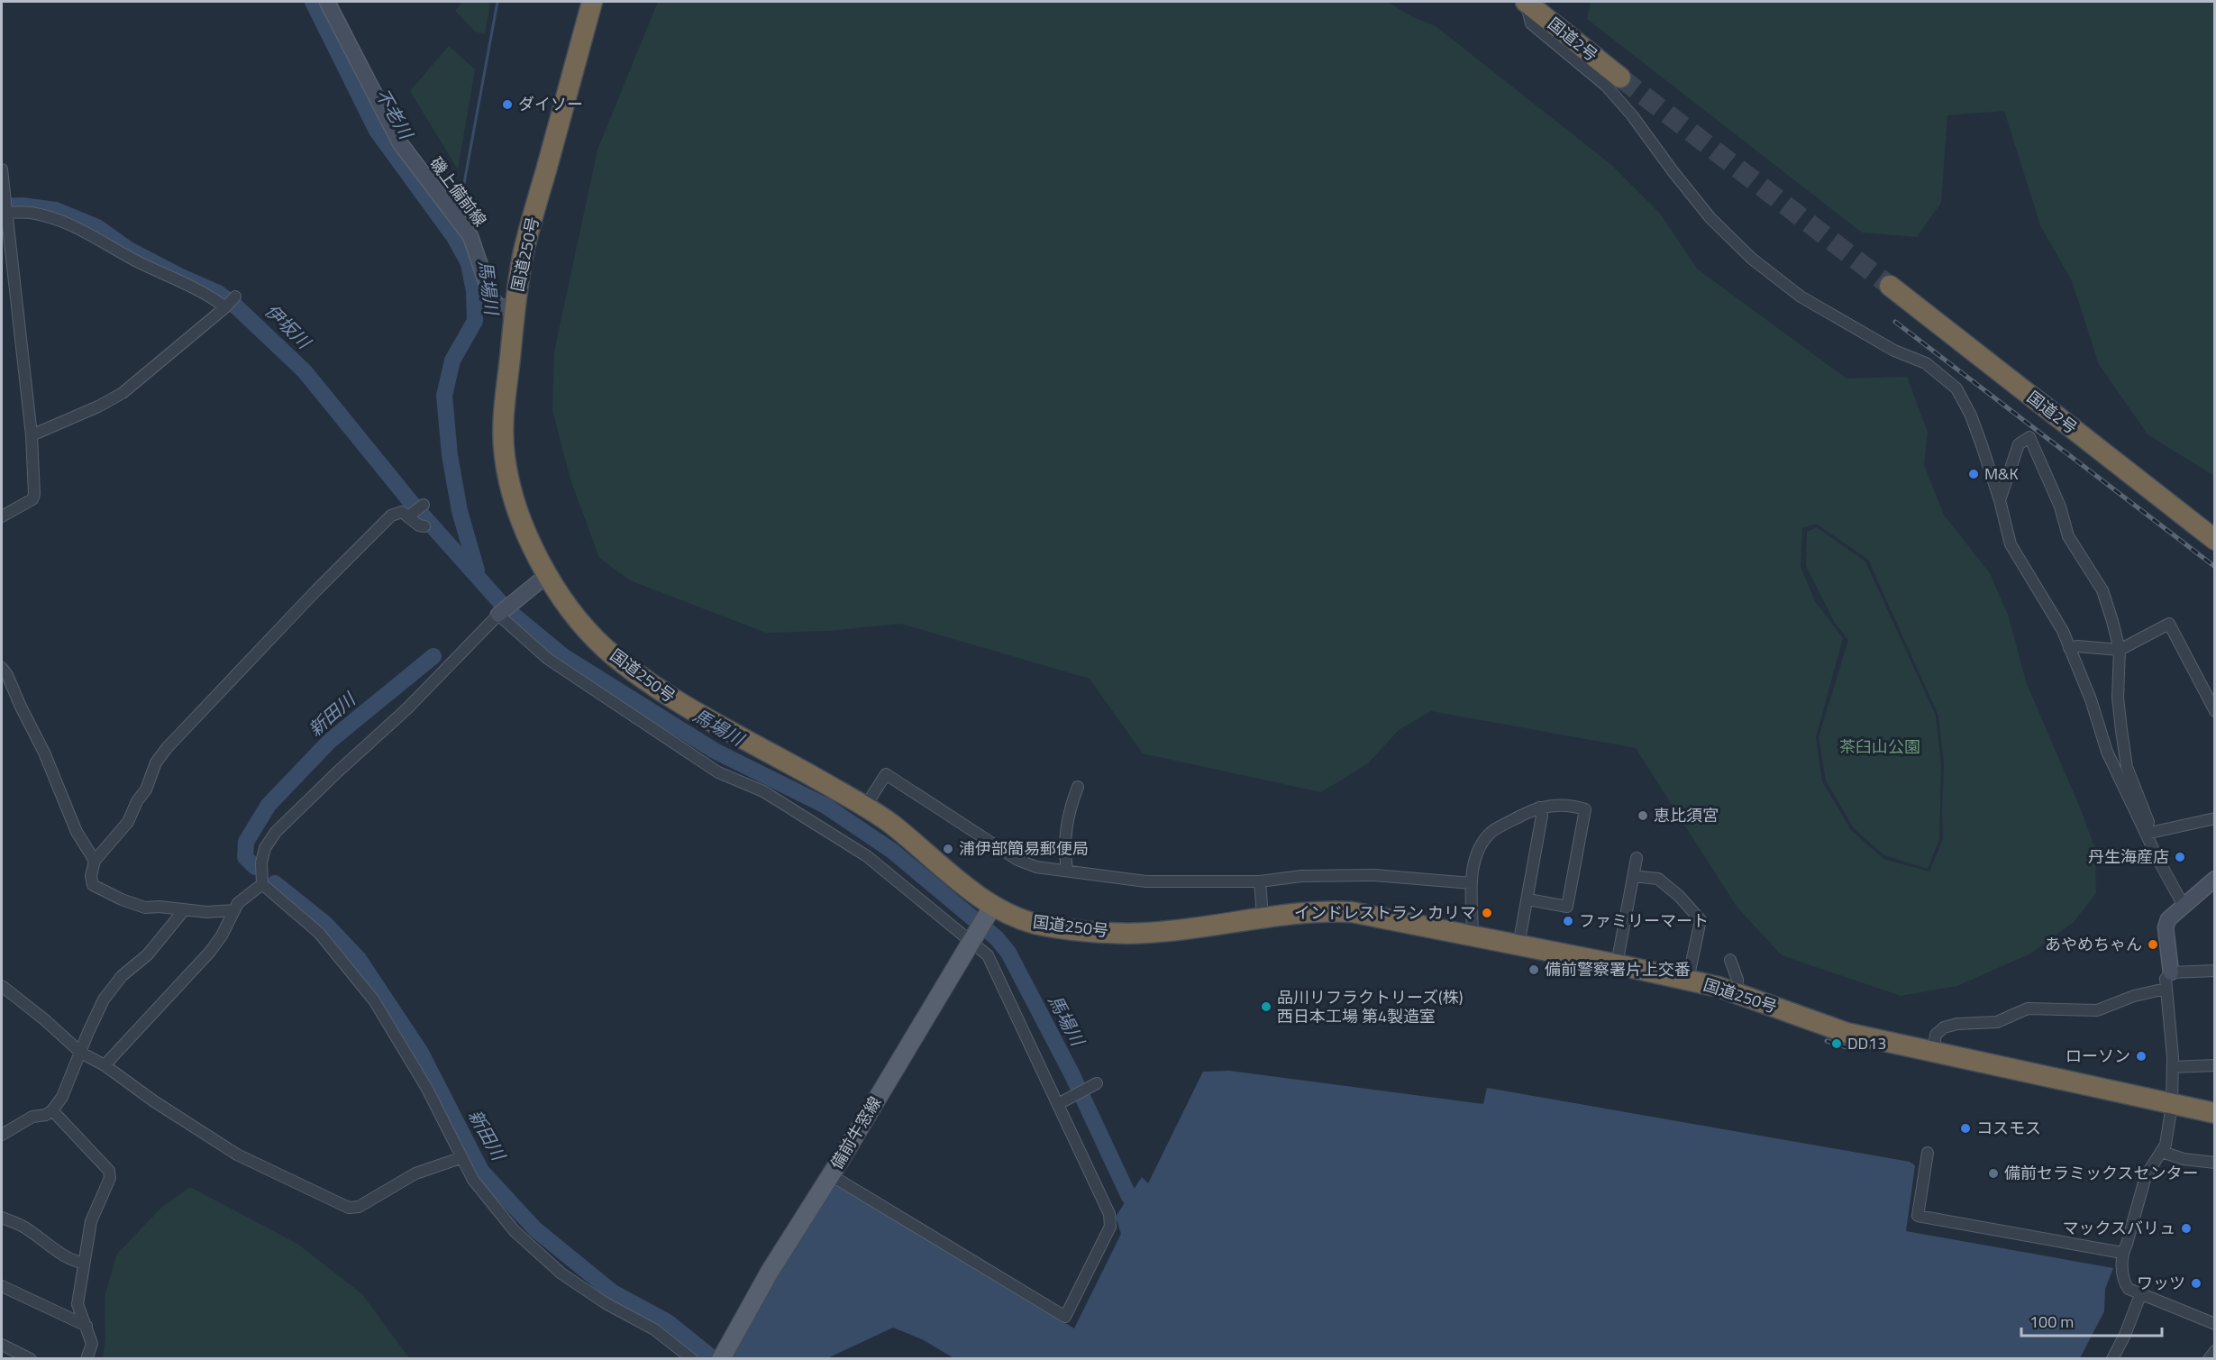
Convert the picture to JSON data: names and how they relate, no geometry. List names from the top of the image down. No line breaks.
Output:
{"streets":{"highway":["国道2号","国道250号"],"main road":["磯上備前線","備前牛窓線"]},"crossings":[["磯上備前線","国道250号"],["国道250号","備前牛窓線"]],"water":["不老川","馬場川","伊坂川","新田川"],"parks":["茶臼山公園"],"places":["ダイソー","M&K","恵比須宮","浦伊部簡易郵便局","丹生海産店","インドレストラン カリマ","ファミリーマート","あやめちゃん","備前警察署片上交番","品川リフラクトリーズ(株) 西日本工場 第4製造室","DD13","ローソン","コスモス","備前セラミックスセンター","マックスバリュ","ワッツ"],"scale_bar":"100 m"}
